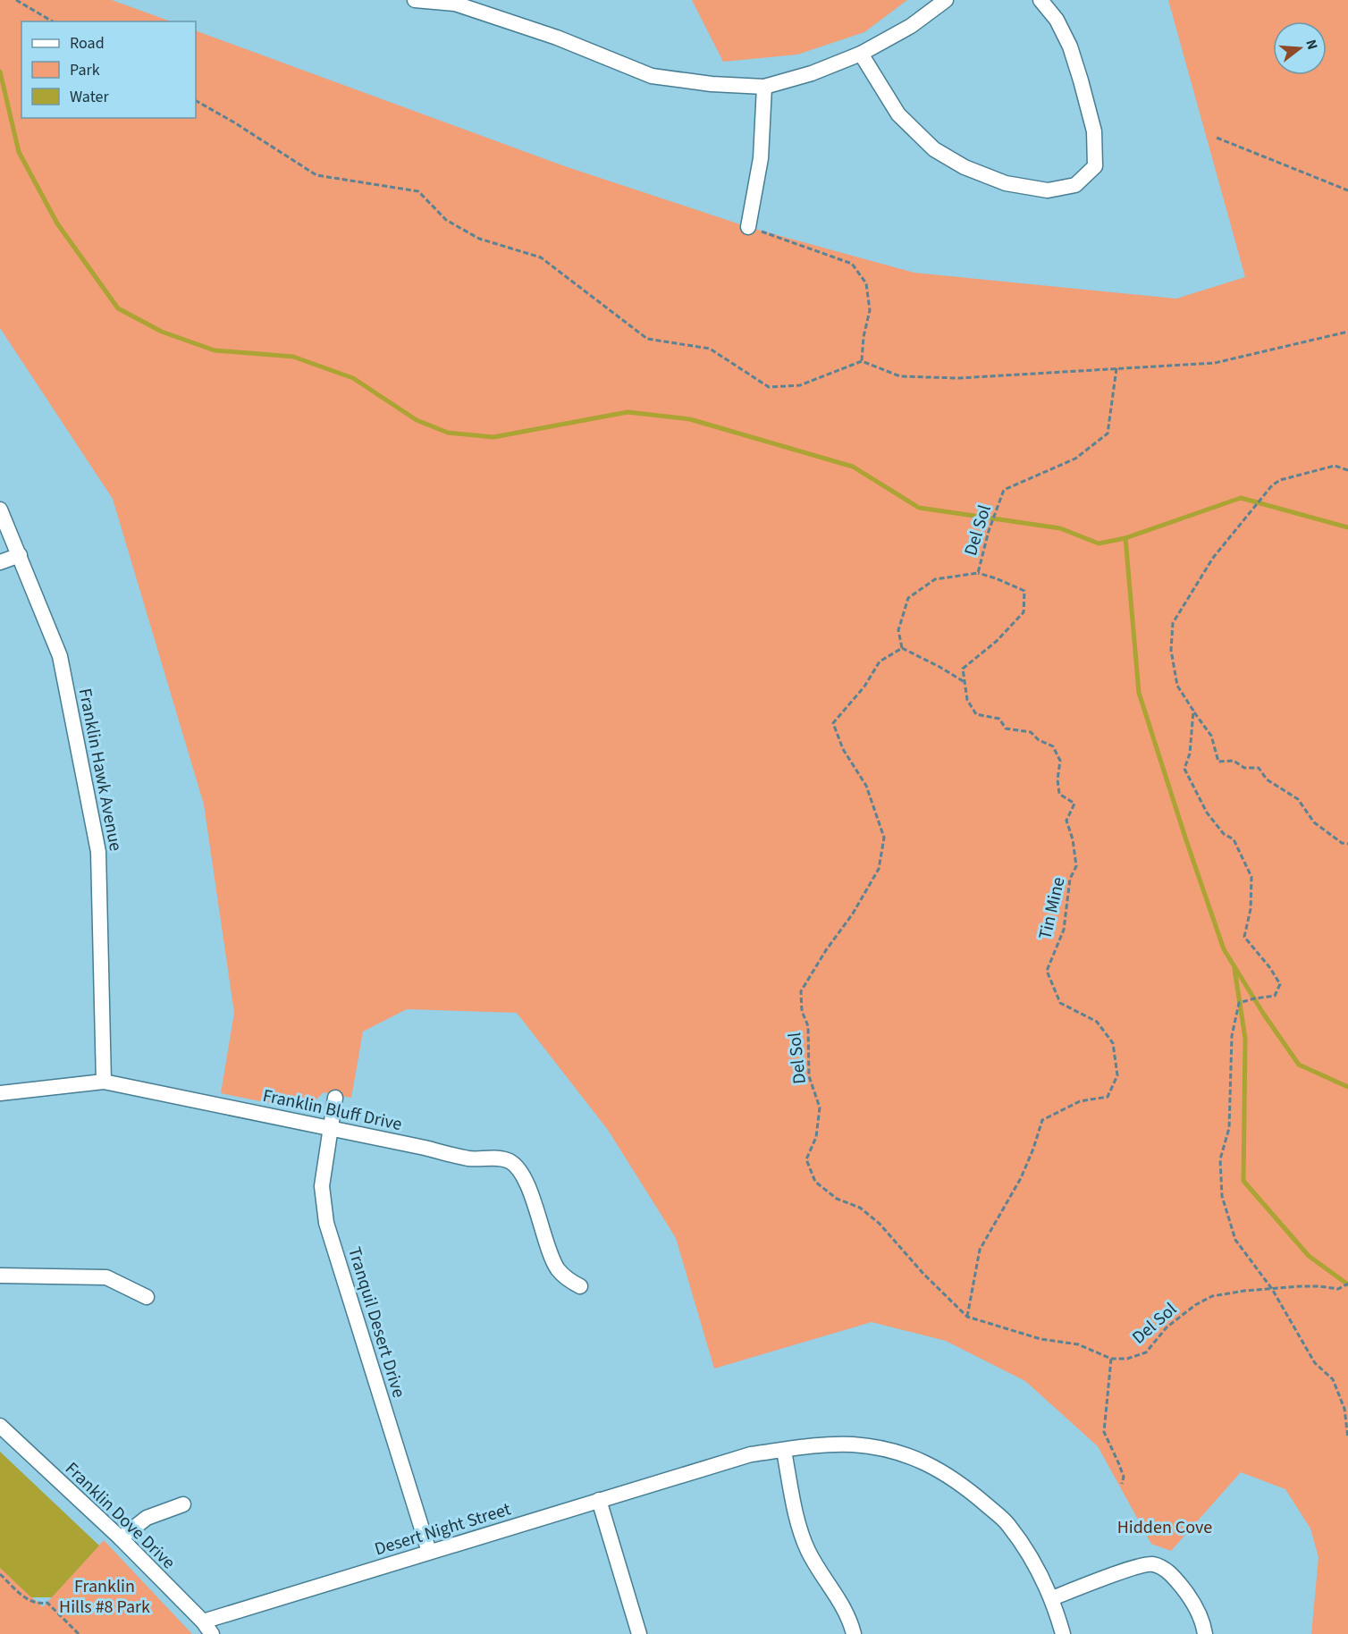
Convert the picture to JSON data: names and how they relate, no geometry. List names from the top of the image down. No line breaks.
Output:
{"streets":{"street":["Franklin Hawk Avenue","Franklin Bluff Drive","Tranquil Desert Drive","Franklin Dove Drive","Desert Night Street"],"path":["Del Sol","Tin Mine"]},"crossings":[["Del Sol","Tin Mine"],["Franklin Hawk Avenue","Franklin Bluff Drive"],["Franklin Bluff Drive","Tranquil Desert Drive"],["Tranquil Desert Drive","Desert Night Street"],["Franklin Dove Drive","Desert Night Street"]],"parks":["Hidden Cove","Franklin Hills #8 Park"],"legend":["Road","Park","Water"],"north":"right"}
